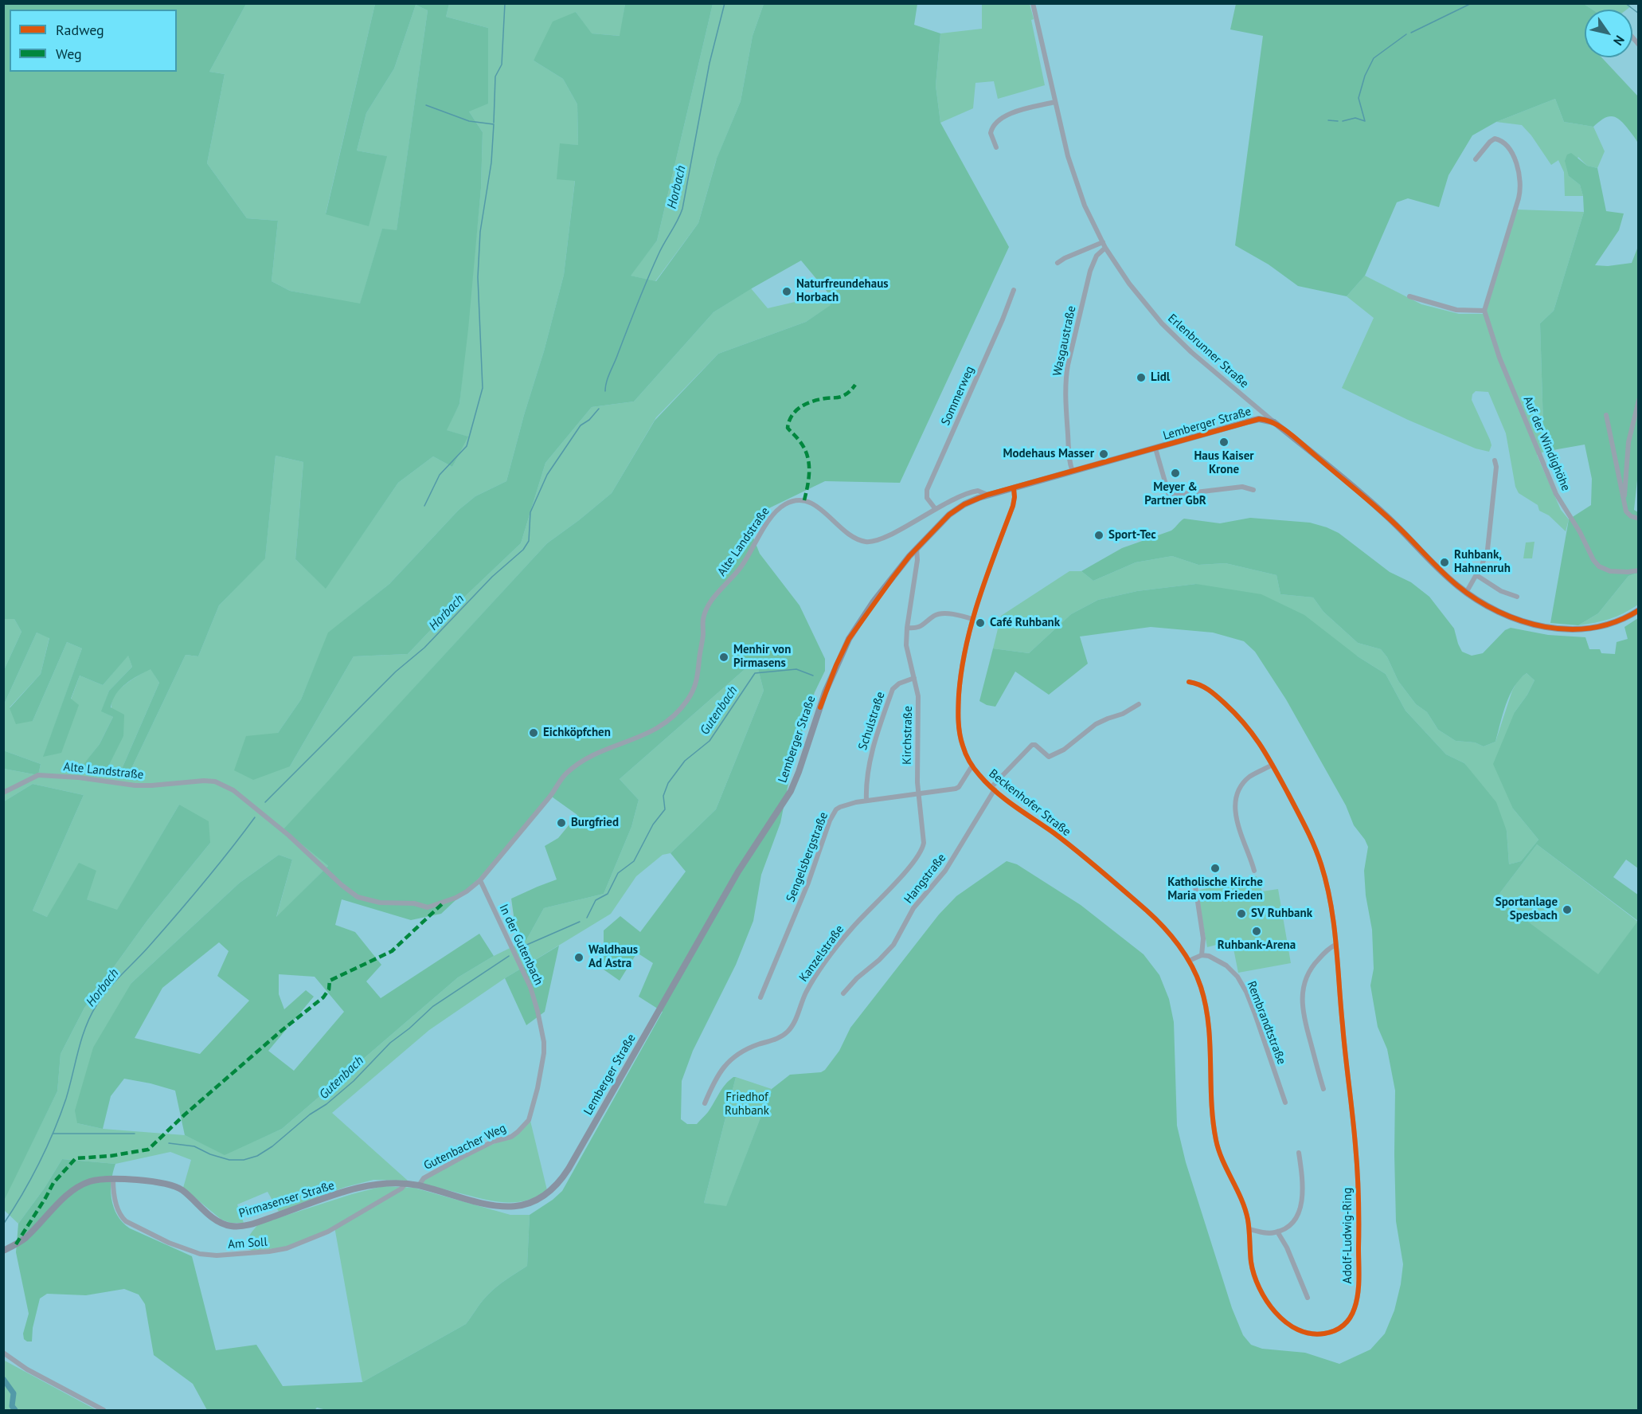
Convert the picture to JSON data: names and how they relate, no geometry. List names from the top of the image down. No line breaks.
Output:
{"streets":{"main road":["Lemberger Straße","Pirmasenser Straße"],"street":["Wasgaustraße","Erlenbrunner Straße","Sommerweg","Auf der Windighöhe","Alte Landstraße","Schulstraße","Kirchstraße","Beckenhofer Straße","Sengelsbergstraße","Hangstraße","In der Gutenbach","Kanzelstraße","Rembrandtstraße","Gutenbacher Weg","Adolf-Ludwig-Ring","Am Soll"]},"crossings":[["Wasgaustraße","Erlenbrunner Straße"],["Wasgaustraße","Lemberger Straße"],["Erlenbrunner Straße","Lemberger Straße"],["Sommerweg","Alte Landstraße"],["Lemberger Straße","Alte Landstraße"],["Lemberger Straße","Beckenhofer Straße"],["Lemberger Straße","Pirmasenser Straße"],["Alte Landstraße","In der Gutenbach"],["Schulstraße","Kirchstraße"],["Schulstraße","Sengelsbergstraße"],["Kirchstraße","Sengelsbergstraße"],["Kirchstraße","Kanzelstraße"],["Beckenhofer Straße","Sengelsbergstraße"],["Beckenhofer Straße","Hangstraße"],["Beckenhofer Straße","Adolf-Ludwig-Ring"],["Sengelsbergstraße","Kanzelstraße"],["In der Gutenbach","Gutenbacher Weg"],["Gutenbacher Weg","Pirmasenser Straße"],["Pirmasenser Straße","Am Soll"]],"water":["Horbach","Gutenbach"],"parks":["Friedhof Ruhbank"],"places":["Naturfreundehaus Horbach","Lidl","Haus Kaiser Krone","Modehaus Masser","Meyer & Partner GbR","Sport-Tec","Ruhbank, Hahnenruh","Café Ruhbank","Menhir von Pirmasens","Eichköpfchen","Burgfried","Katholische Kirche Maria vom Frieden","Sportanlage Spesbach","SV Ruhbank","Ruhbank-Arena","Waldhaus Ad Astra"],"legend":["Radweg","Weg"],"north":"bottom right"}
